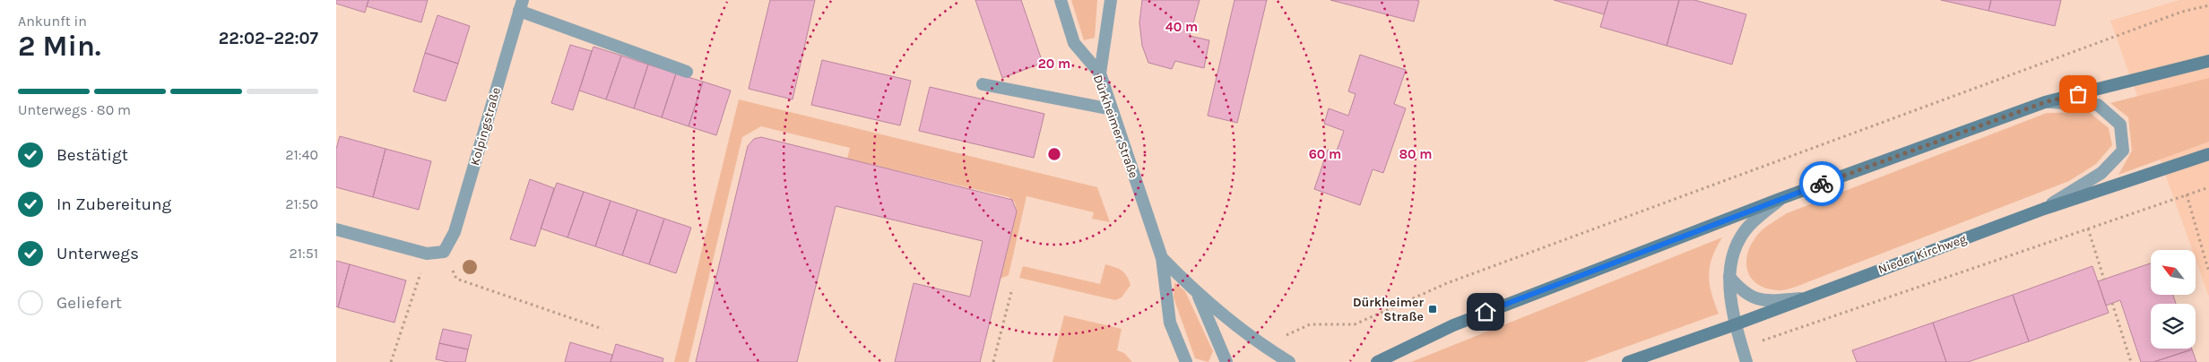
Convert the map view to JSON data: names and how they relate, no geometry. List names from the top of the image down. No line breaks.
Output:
{"streets":{"main road":["Nieder Kirchweg"],"street":["Kolpingstraße","Dürkheimer Straße"]},"places":{"transit":["Dürkheimer Straße"]},"north":"top left","page":{"heading":["2 Min.","Ankunft in","22:02–22:07"],"bar":"Unterwegs · 80 m","list":[["Bestätigt","21:40"],["In Zubereitung","21:50"],["Unterwegs","21:51"],"Geliefert"]},"rings":["40 m","20 m","60 m","80 m"]}
